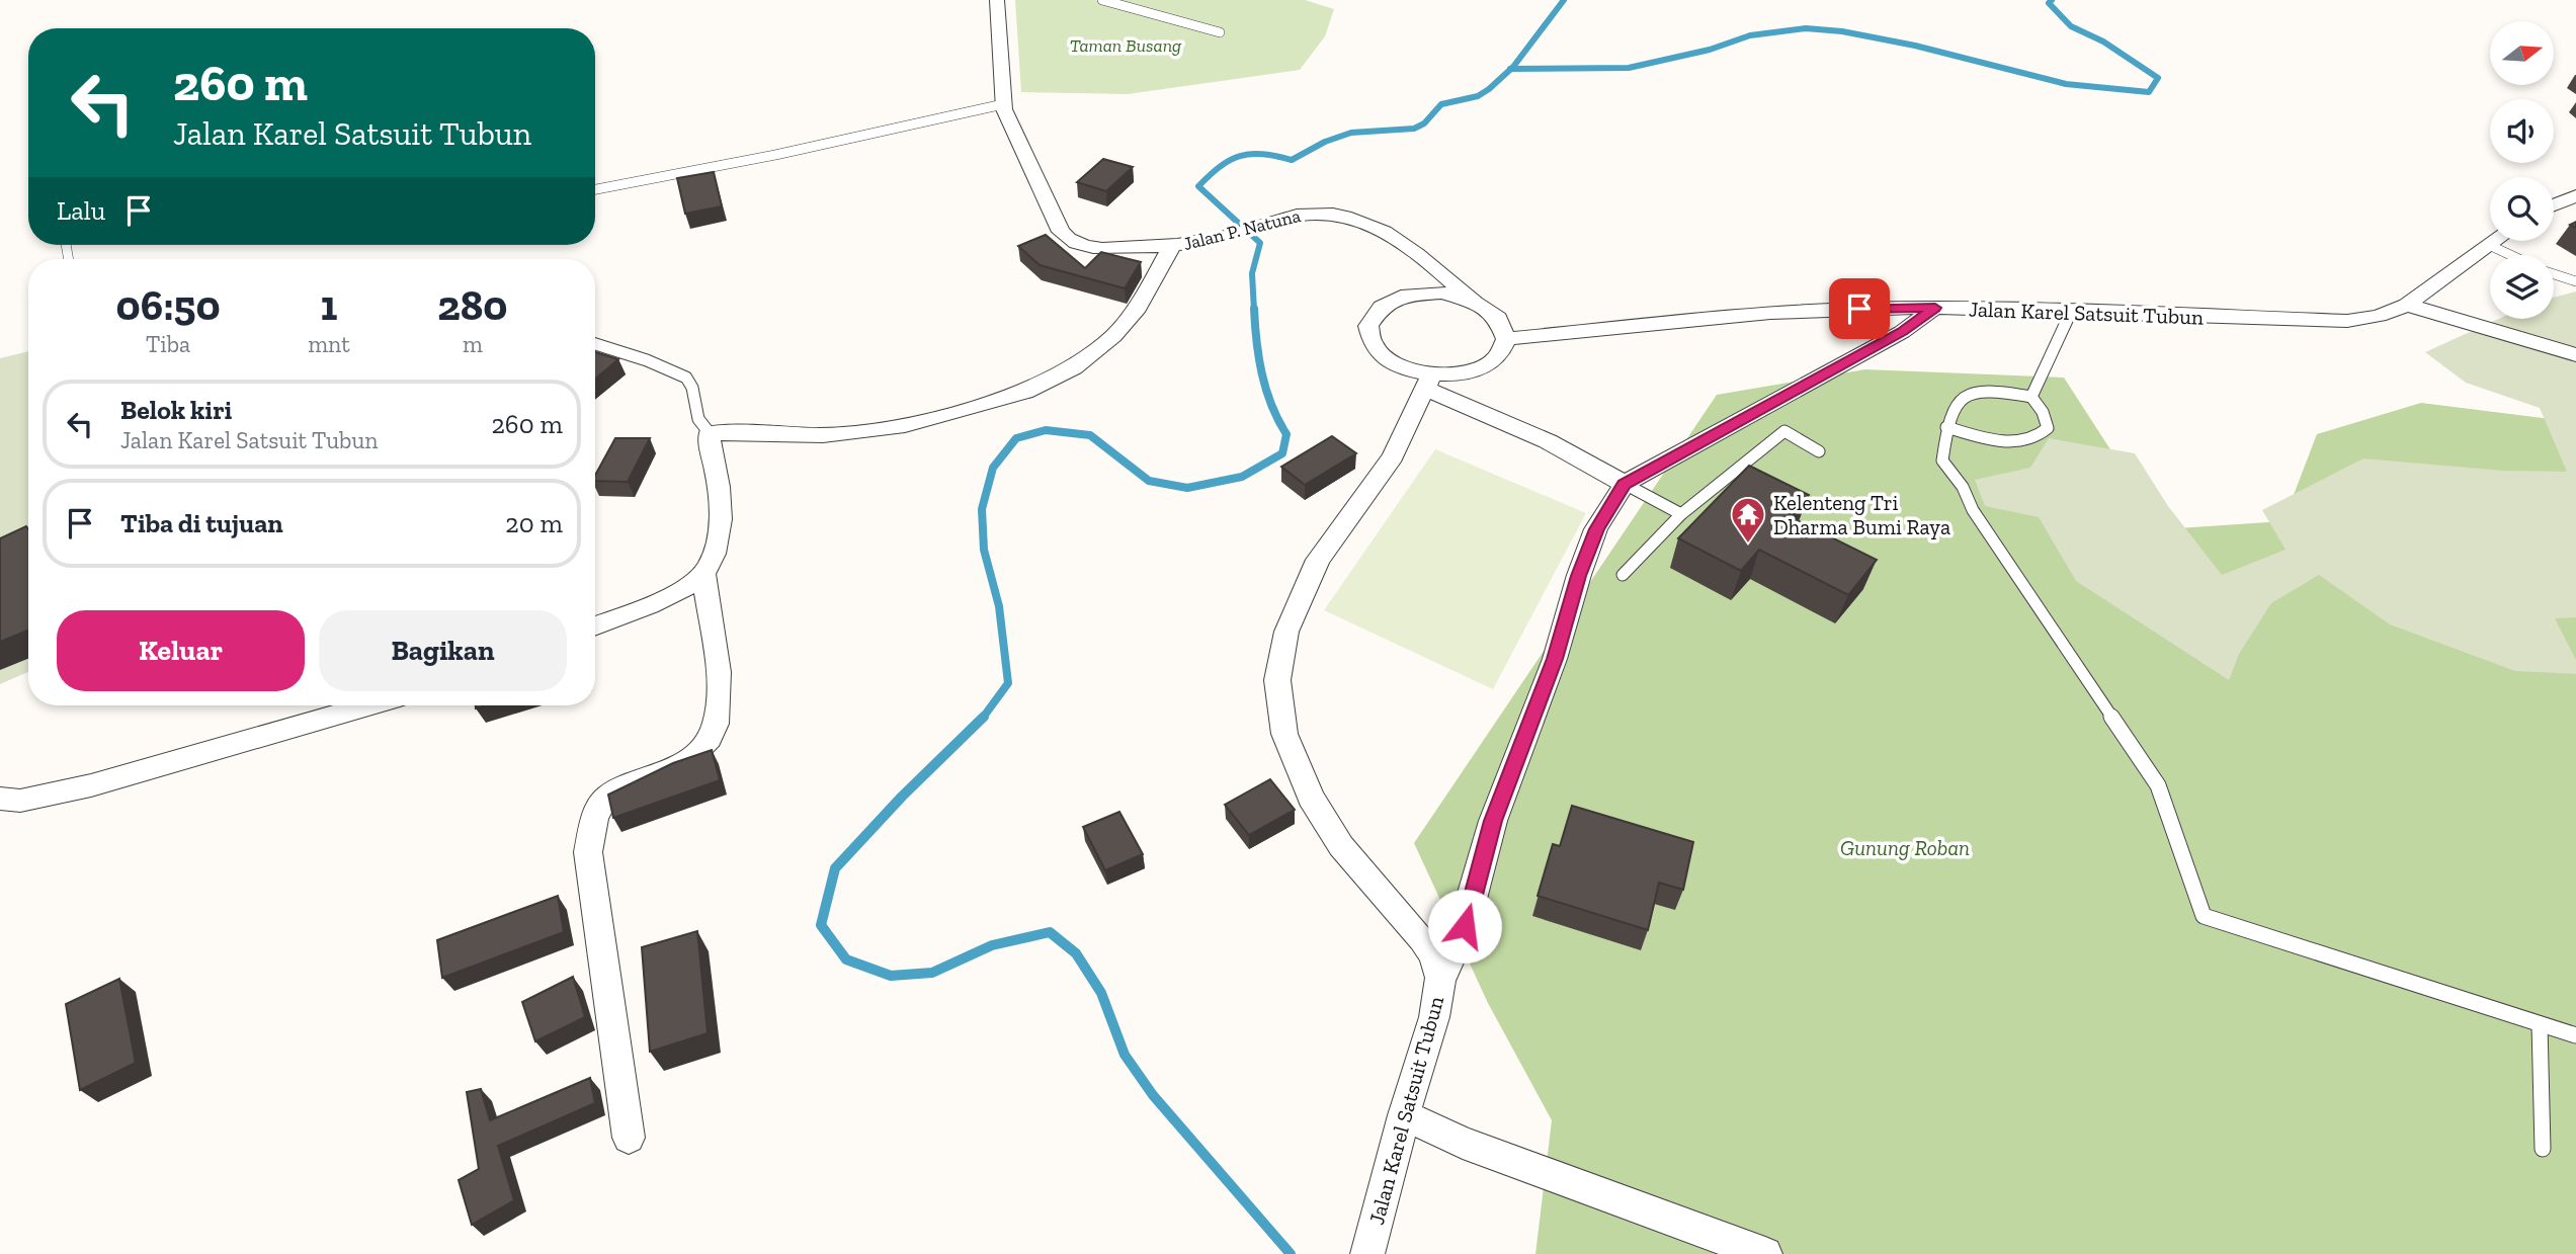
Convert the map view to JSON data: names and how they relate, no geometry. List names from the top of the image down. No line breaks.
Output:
{"streets":{"street":["Jalan P. Natuna","Jalan Karel Satsuit Tubun"]},"crossings":[["Jalan P. Natuna","Jalan Karel Satsuit Tubun"]],"parks":["Taman Busang","Gunung Roban"],"places":{"temple":["Kelenteng Tri Dharma Bumi Raya"]},"north":"right","page":{"turn":["260 m","Jalan Karel Satsuit Tubun"],"then":"Lalu","eta":["06:50","Tiba","1","mnt","280","m"],"list":[{"name":"Belok kiri","note":"Jalan Karel Satsuit Tubun","value":"260 m"},{"name":"Tiba di tujuan","value":"20 m"}],"buttons":["Keluar","Bagikan"]}}
